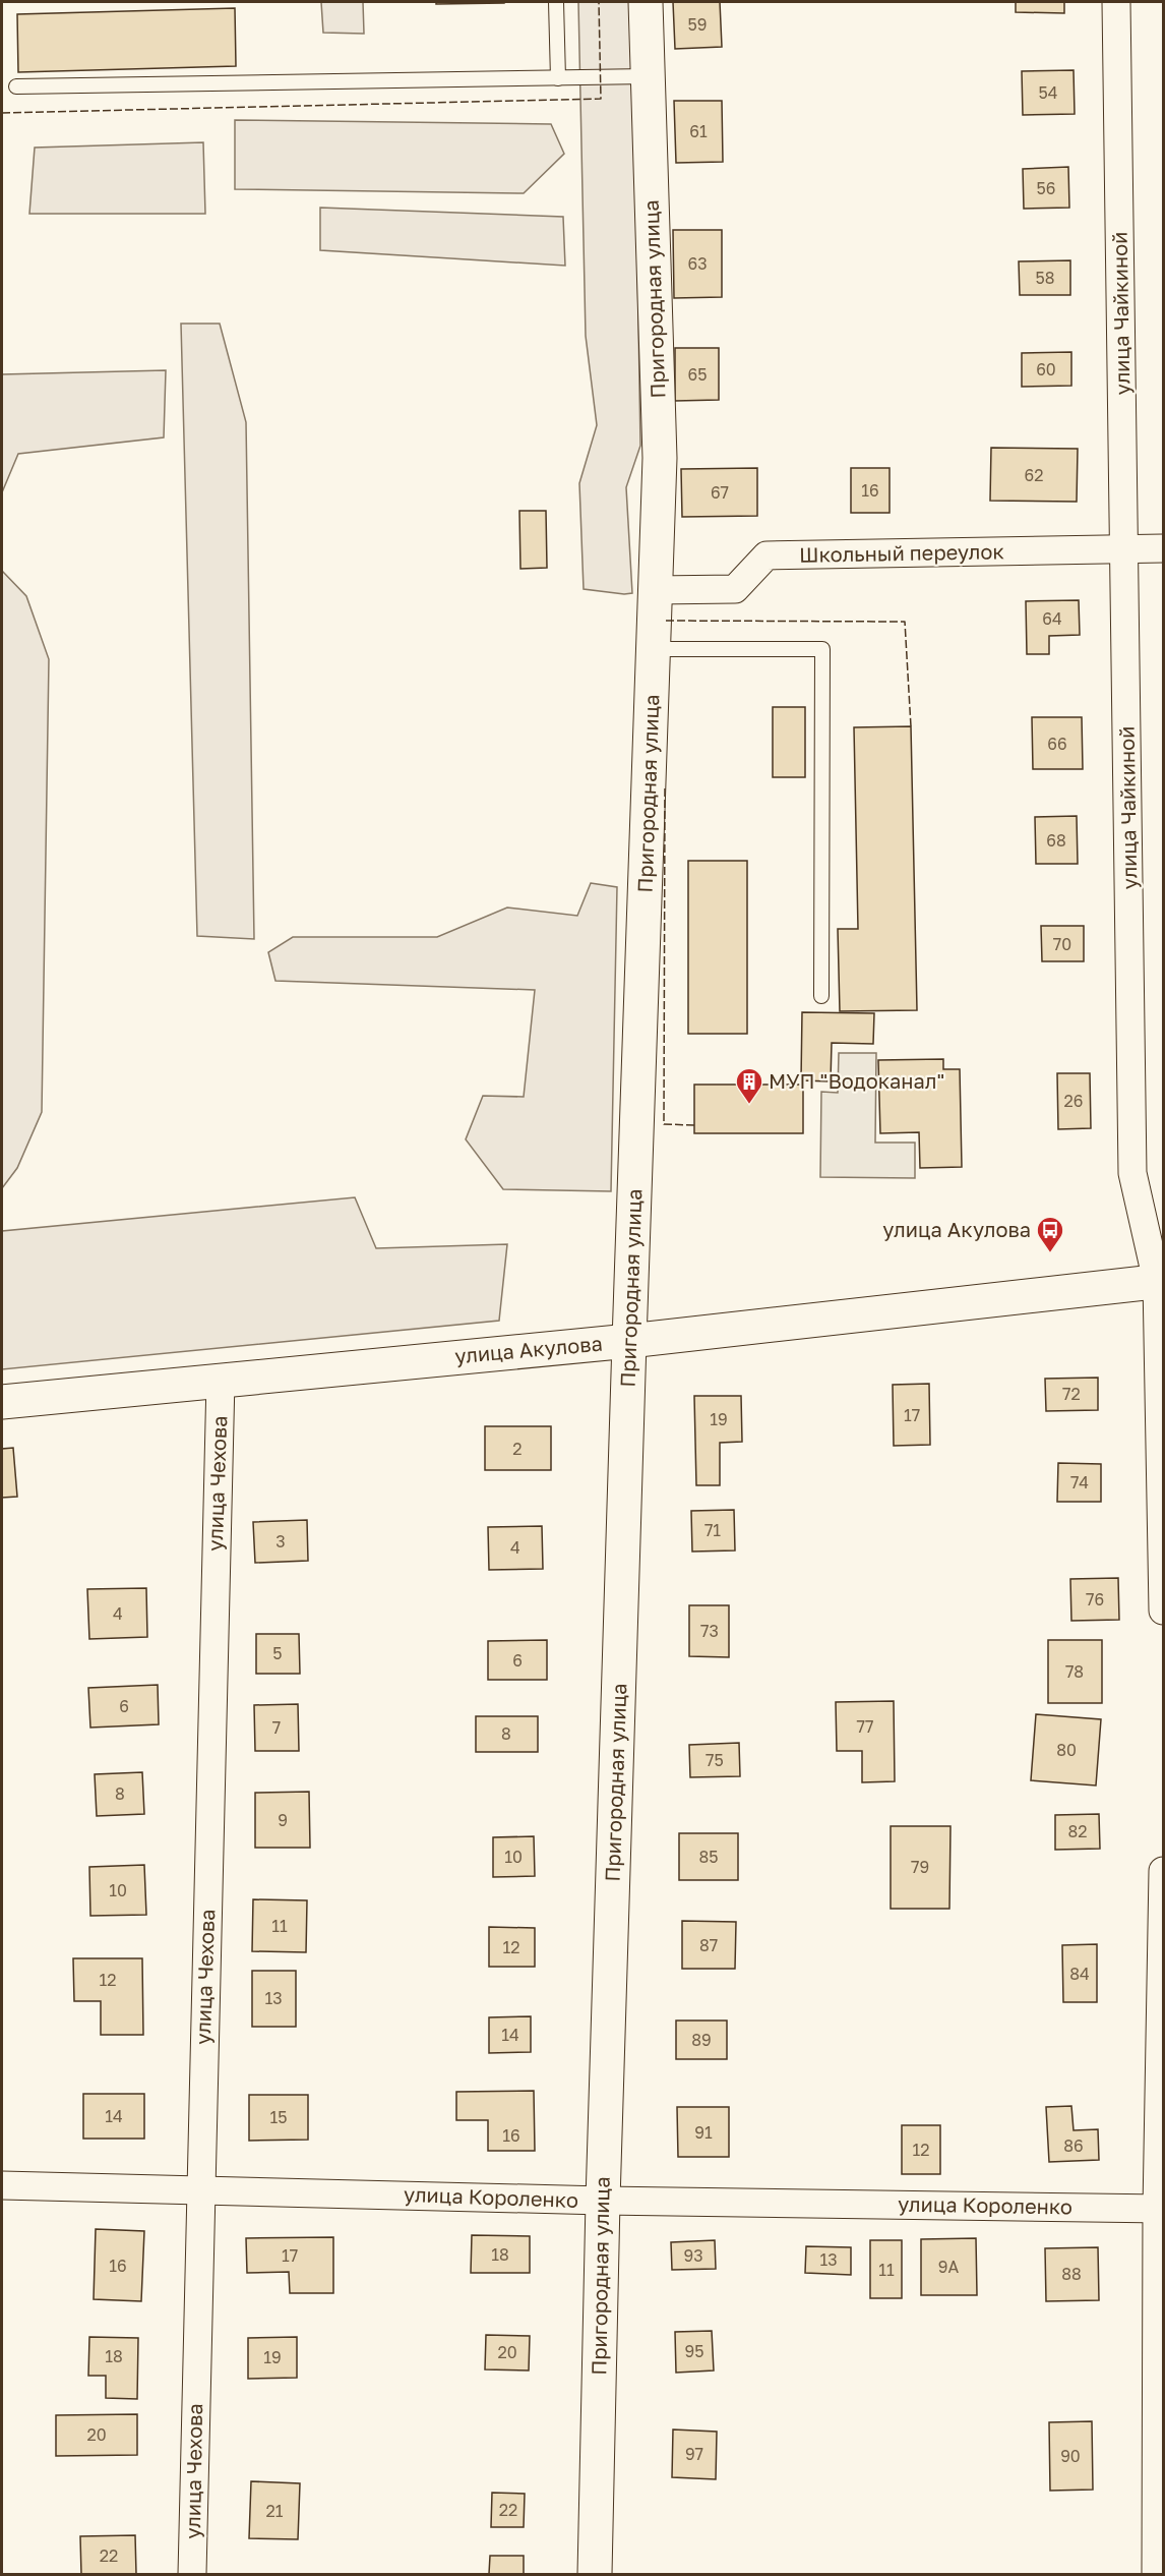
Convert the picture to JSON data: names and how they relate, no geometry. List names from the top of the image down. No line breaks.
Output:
{"streets":{"main road":["Пригородная улица","улица Акулова"],"street":["улица Чайкиной","Школьный переулок","улица Чехова","улица Короленко"]},"crossings":[["Пригородная улица","Школьный переулок"],["Пригородная улица","улица Акулова"],["Пригородная улица","улица Короленко"],["улица Чайкиной","Школьный переулок"],["улица Чайкиной","улица Акулова"],["улица Акулова","улица Чехова"],["улица Чехова","улица Короленко"]],"places":{"building":["МУП \"Водоканал\""],"bus stop":["улица Акулова"]},"house_numbers":["59","54","61","56","63","58","60","65","62","16","67","64","66","68","70","26","72","17","19","2","74","71","3","4","76","4","73","5","6","78","6","77","7","8","80","75","8","9","82","10","85","79","10","11","87","12","84","12","13","14","89","14","15","91","16","86","12","18","17","93","13","16","9А","11","88","95","20","18","19","20","97","90","22","21","22"]}
